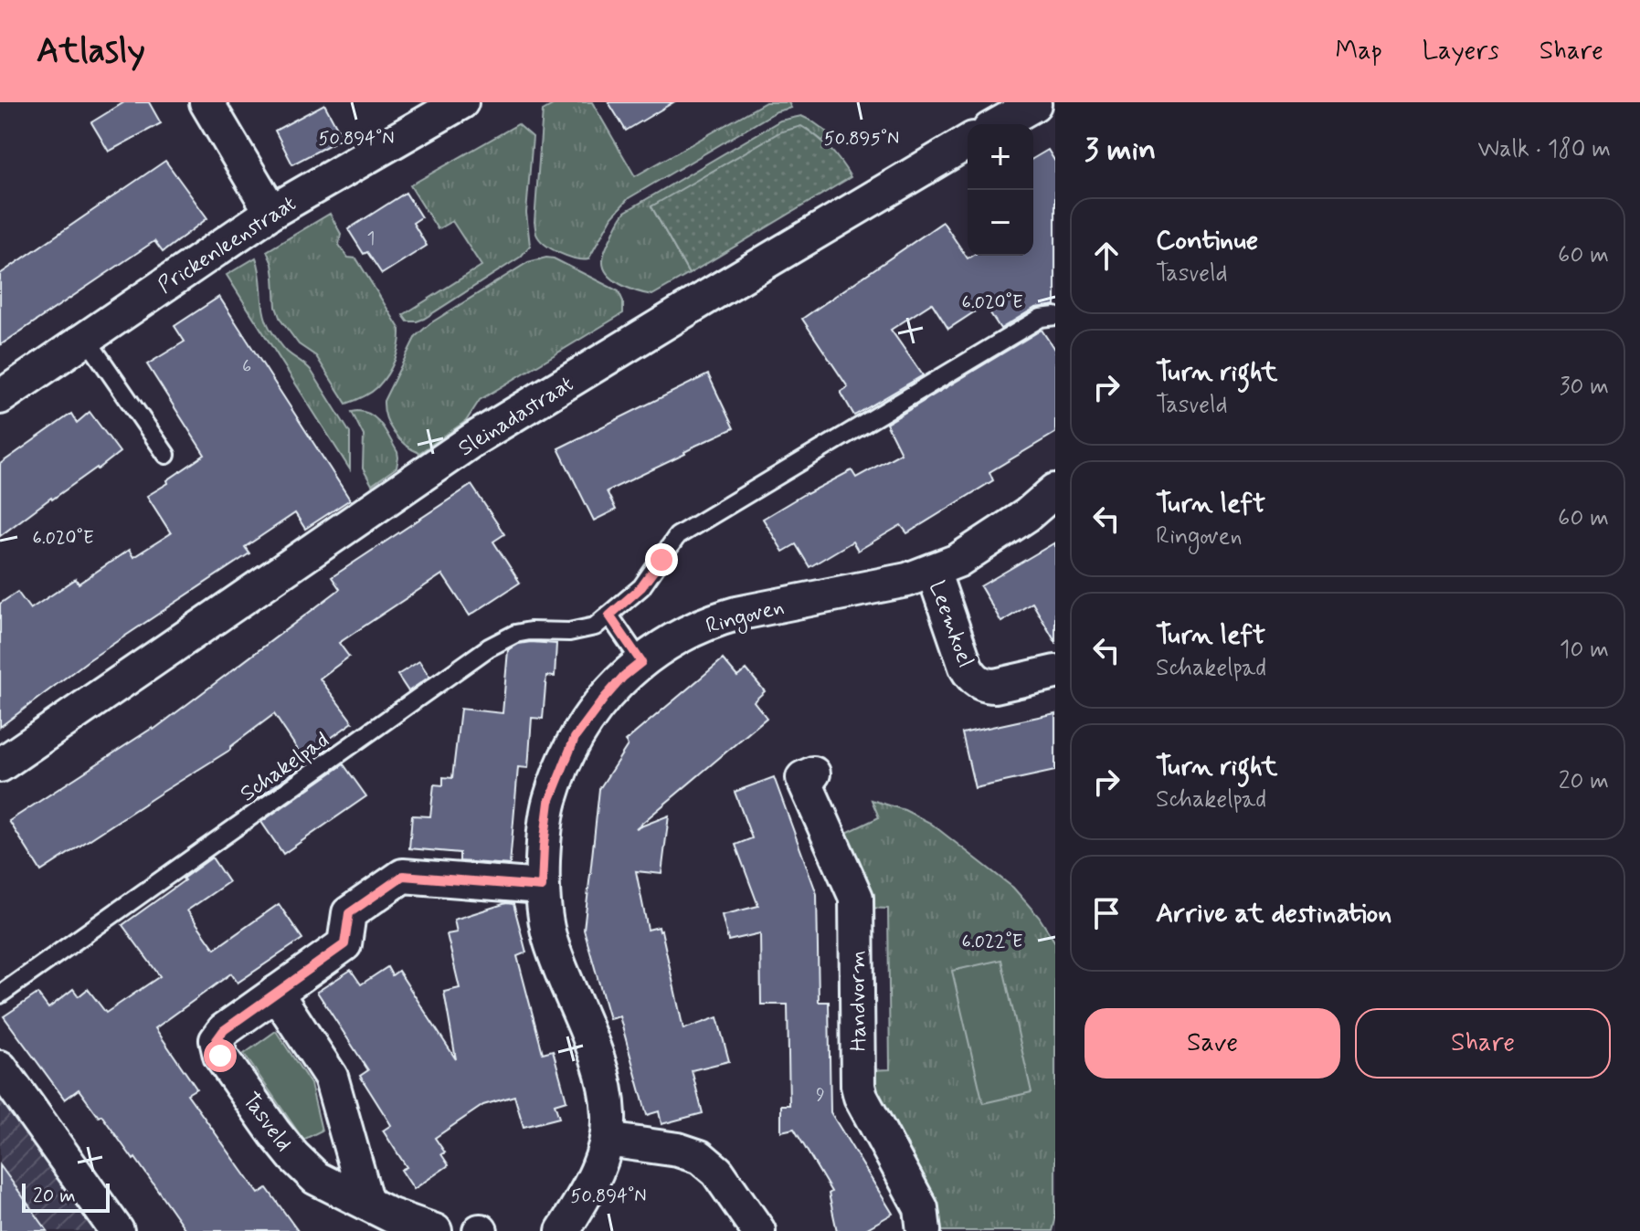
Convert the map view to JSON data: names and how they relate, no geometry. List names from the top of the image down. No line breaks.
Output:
{"streets":{"street":["Prickenleenstraat","Sleinadastraat","Ringoven","Leemkoel","Handvorm","Tasveld"],"lane":["Schakelpad"]},"crossings":[["Ringoven","Leemkoel"],["Ringoven","Tasveld"]],"house_numbers":["1","6","9"],"scale_bar":"20 m","page":{"header":"Atlasly","nav":["Map","Layers","Share"],"heading":["3 min","Walk · 180 m"],"map_buttons":["+","−"],"list":[["Continue","Tasveld","60 m"],["Turn right","Tasveld","30 m"],["Turn left","Ringoven","60 m"],["Turn left","Schakelpad","10 m"],["Turn right","Schakelpad","20 m"],"Arrive at destination"],"buttons":["Save","Share"],"scale":"20 m"},"coordinates":["50.894°N","50.895°N","6.020°E","6.022°E"]}
